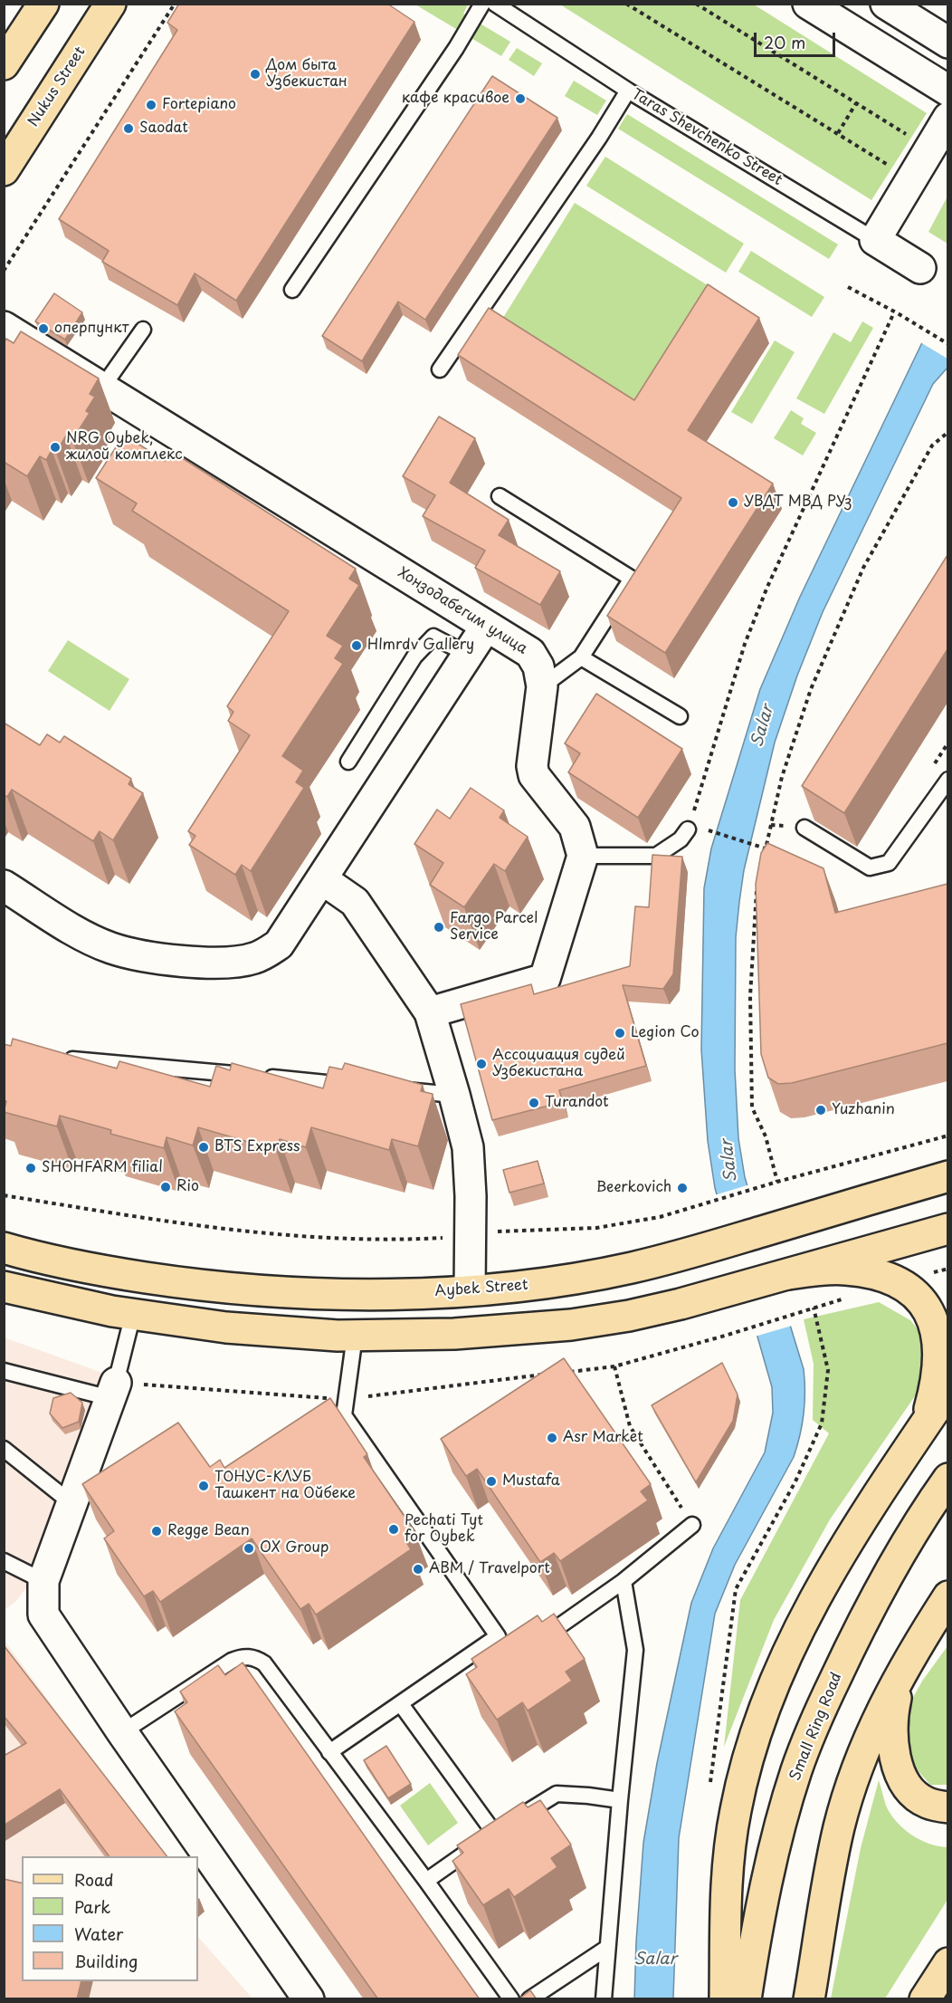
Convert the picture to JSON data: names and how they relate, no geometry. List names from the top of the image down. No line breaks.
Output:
{"streets":{"main road":["Nukus Street","Aybek Street","Small Ring Road"],"street":["Taras Shevchenko Street","Хонзодабегим улица"]},"water":["Salar"],"places":["Дом быта Узбекистан","кафе красивое","Fortepiano","Saodat","оперпункт","NRG Oybek, жилой комплекс","УВДТ МВД РУз","Hlmrdv Gallery","Fargo Parcel Service","Legion Co","Ассоциация судей Узбекистана","Turandot","Yuzhanin","BTS Express","SHOHFARM filial","Rio","Beerkovich","Asr Market","Mustafa","ТОНУС-КЛУБ Ташкент на Ойбеке","Pechati Tyt for Oybek","Regge Bean","OX Group","ABM / Travelport"],"legend":["Road","Park","Water","Building"],"scale_bar":"20 m"}
